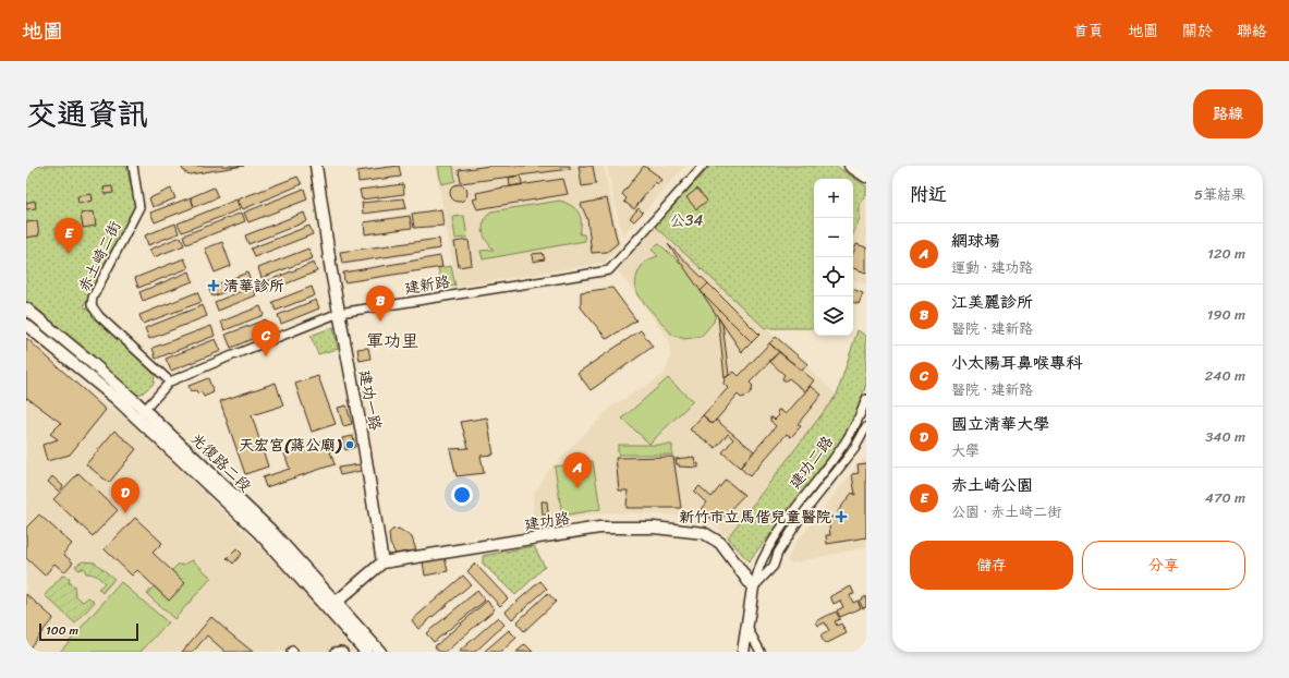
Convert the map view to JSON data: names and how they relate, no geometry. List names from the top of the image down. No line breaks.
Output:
{"streets":{"street":["赤土崎二街","建新路","建功一路","光復路二段","建功二路","建功路"]},"crossings":[["赤土崎二街","建新路"],["建新路","建功一路"],["建新路","光復路二段"],["建功一路","建功路"],["建功二路","建功路"]],"districts":["軍功里"],"parks":["公34"],"places":{"health":["清華診所","新竹市立馬偕兒童醫院"],"other":["天宏宮(蔣公廟)"]},"scale_bar":"100 m","page":{"header":"地圖","nav":["首頁","地圖","關於","聯絡"],"title":"交通資訊","buttons":["路線",["儲存","分享"]],"heading":["附近","5筆結果"],"map_buttons":["+","−"],"pins":["E","B","C","A","D"],"list":[{"mark":"A","name":"網球場","note":"運動 · 建功路","value":"120 m"},{"mark":"B","name":"江美麗診所","note":"醫院 · 建新路","value":"190 m"},{"mark":"C","name":"小太陽耳鼻喉專科","note":"醫院 · 建新路","value":"240 m"},{"mark":"D","name":"國立清華大學","note":"大學","value":"340 m"},{"mark":"E","name":"赤土崎公園","note":"公園 · 赤土崎二街","value":"470 m"}],"scale":"100 m"}}
